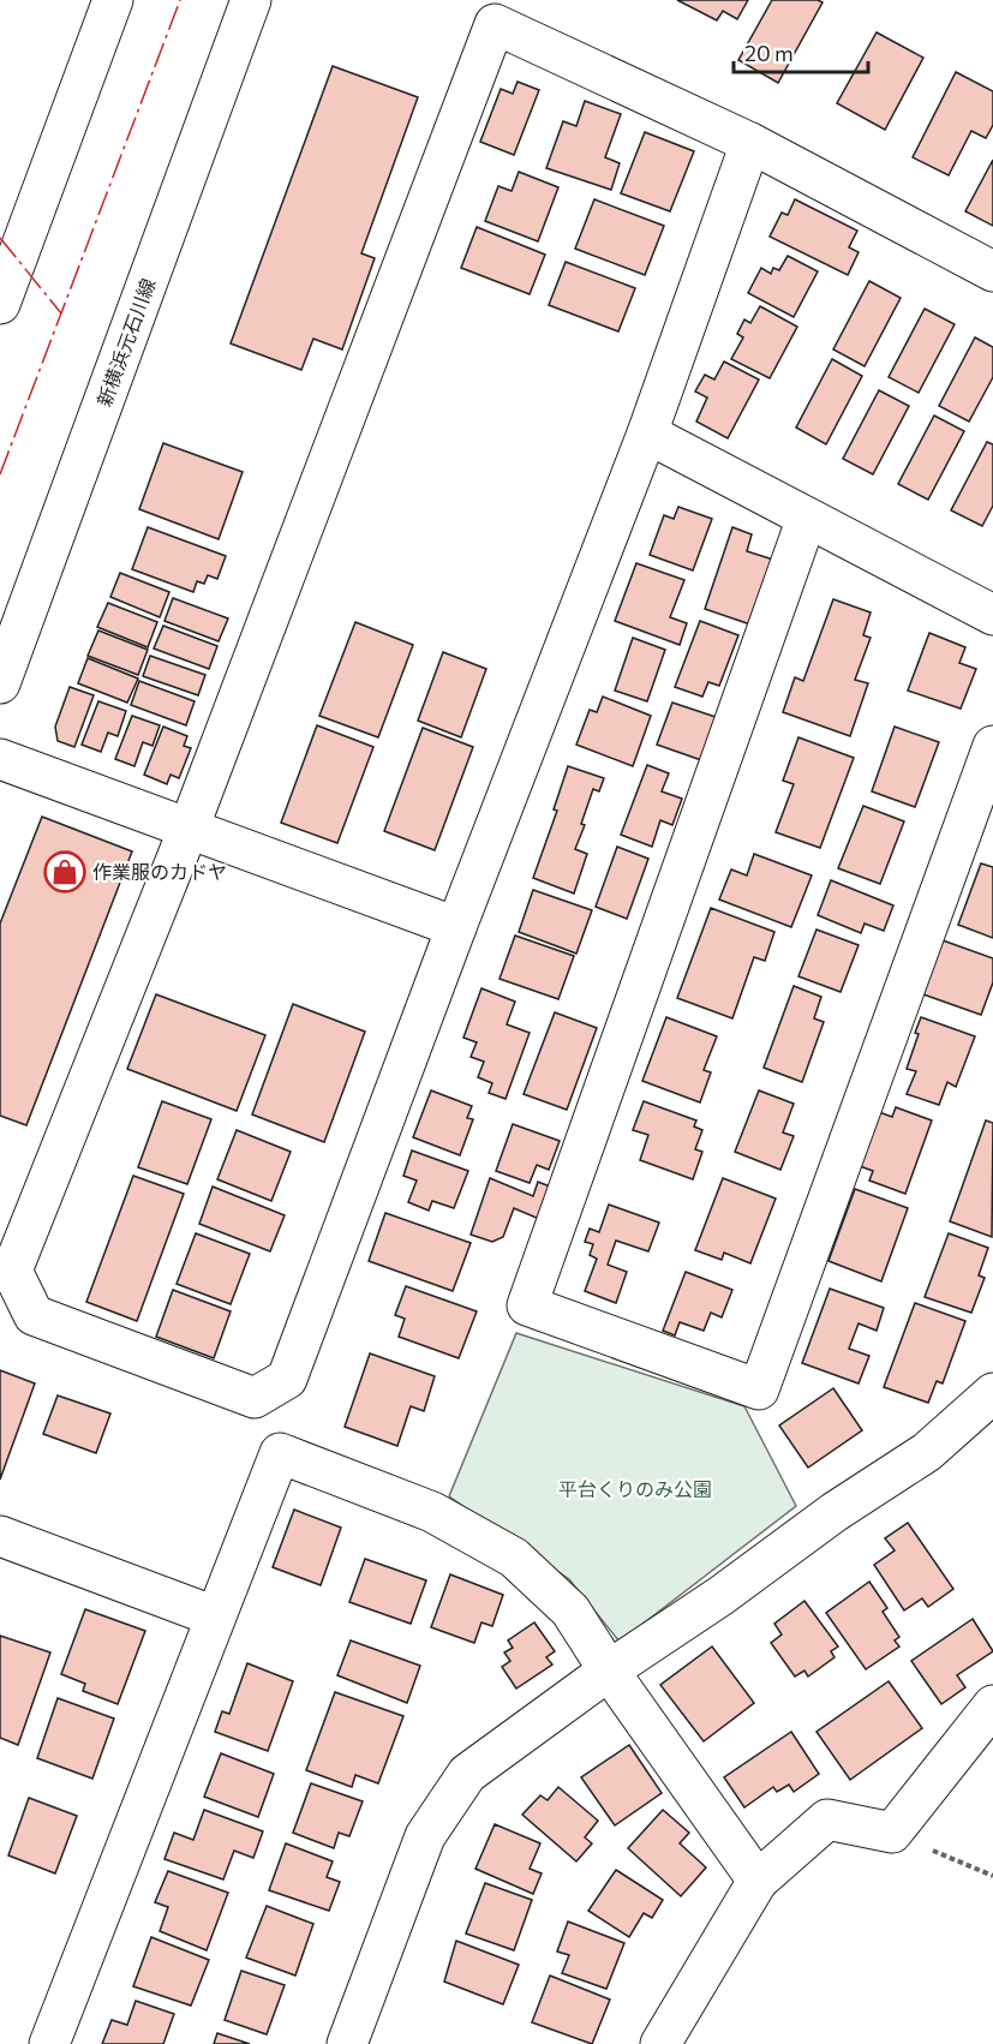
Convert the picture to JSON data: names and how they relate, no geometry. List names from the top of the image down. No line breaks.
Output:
{"streets":{"street":["新横浜元石川線"]},"parks":["平台くりのみ公園"],"places":{"shop":["作業服のカドヤ"]},"scale_bar":"20 m"}
